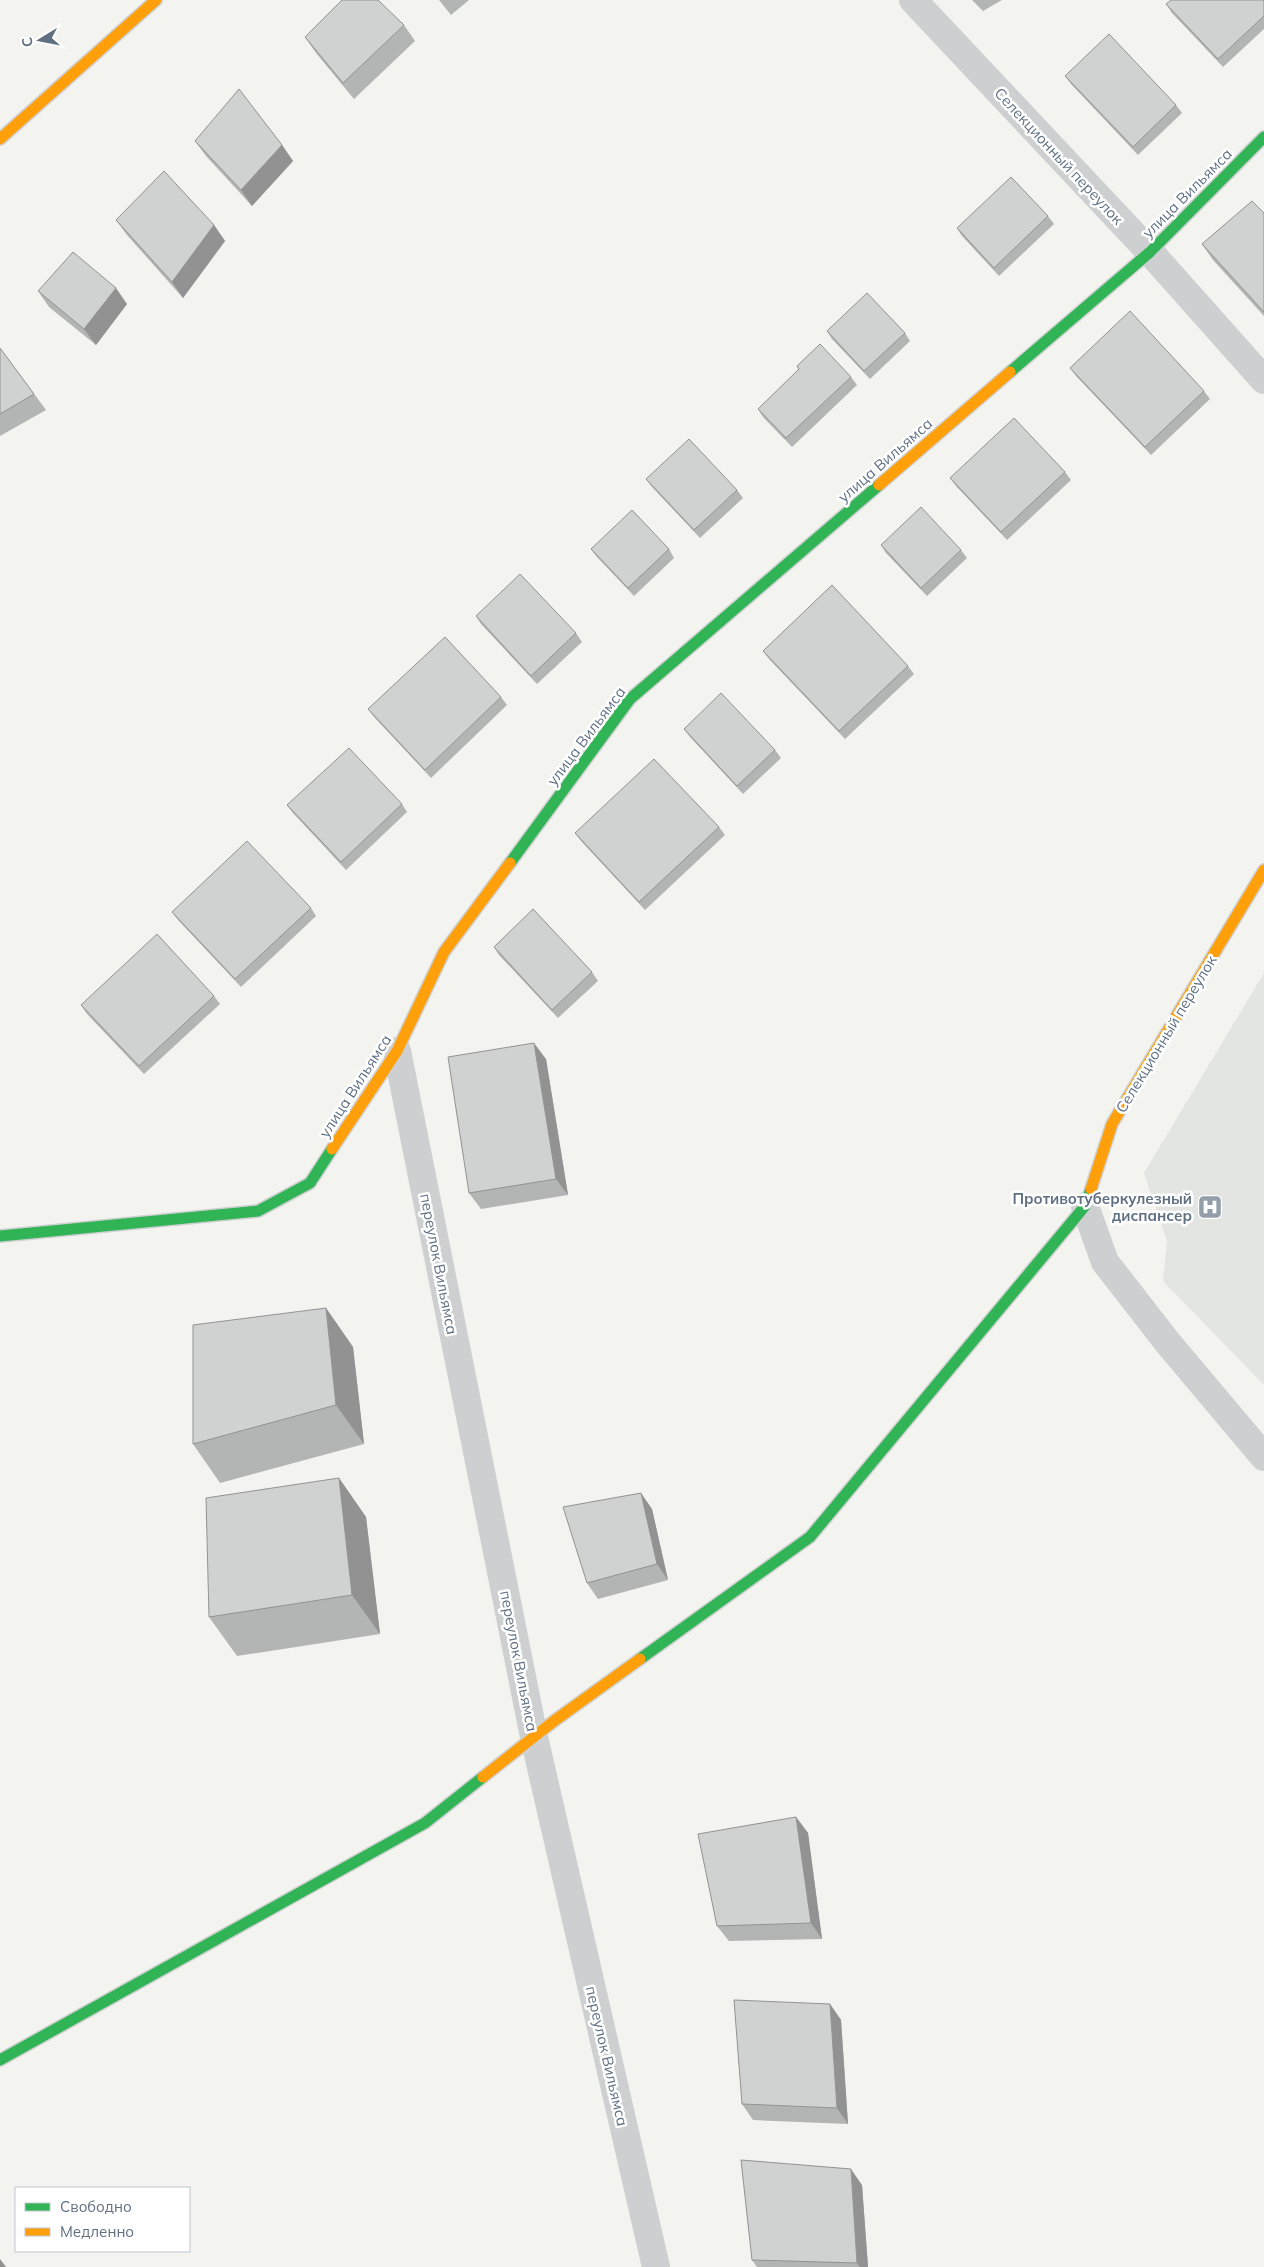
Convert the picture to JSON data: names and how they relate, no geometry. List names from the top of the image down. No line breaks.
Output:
{"streets":{"street":["Селекционный переулок","улица Вильямса","переулок Вильямса"]},"crossings":[["Селекционный переулок","улица Вильямса"],["улица Вильямса","переулок Вильямса"]],"places":{"hospital":["Противотуберкулезный диспансер"]},"legend":["Свободно","Медленно"],"north":"left"}
